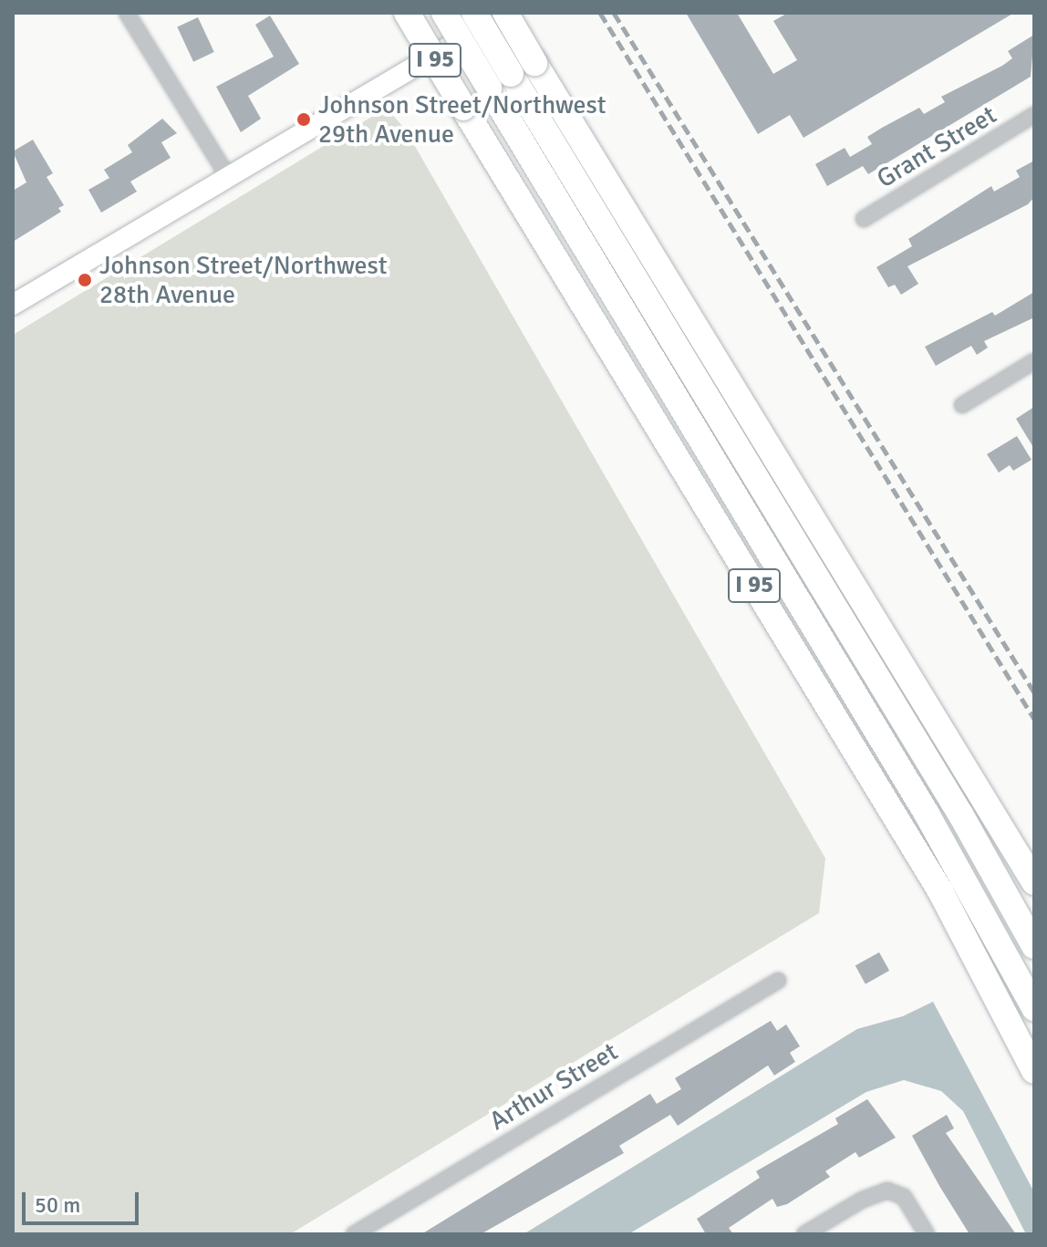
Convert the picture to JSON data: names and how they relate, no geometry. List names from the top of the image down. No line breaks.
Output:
{"streets":{"highway":["I 95"],"street":["Grant Street","Arthur Street"]},"places":["Johnson Street/Northwest 29th Avenue","Johnson Street/Northwest 28th Avenue"],"scale_bar":"50 m"}
